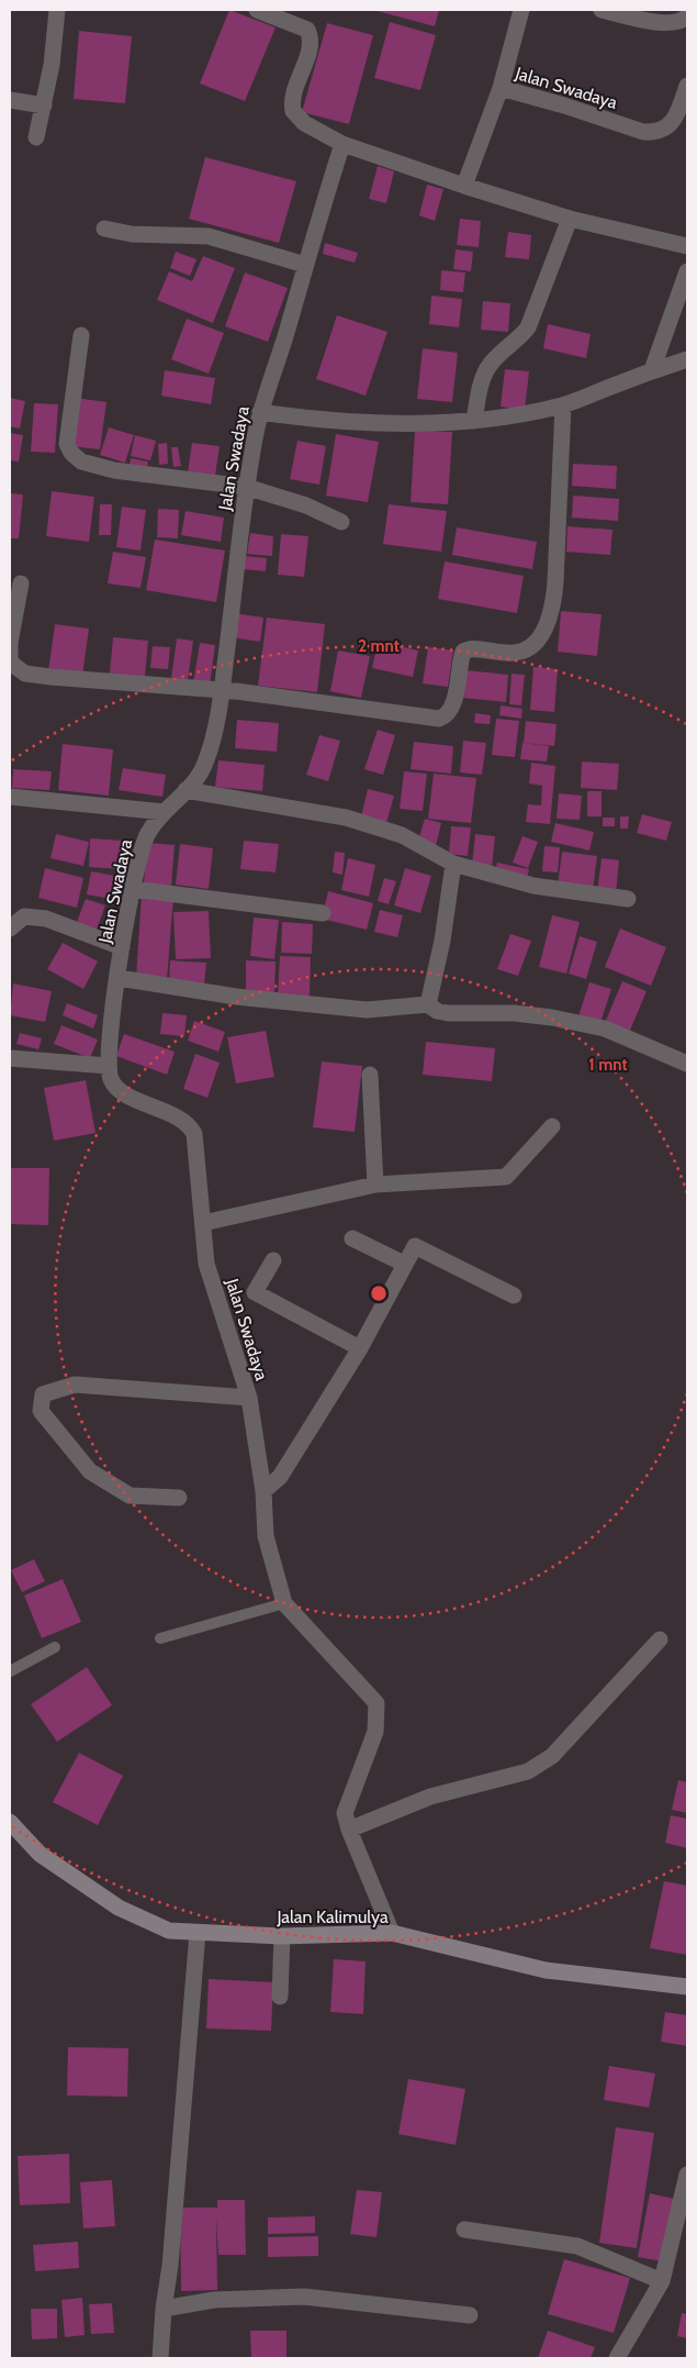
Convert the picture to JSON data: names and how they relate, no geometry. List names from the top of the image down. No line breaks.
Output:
{"streets":{"street":["Jalan Swadaya","Jalan Kalimulya"]},"crossings":[["Jalan Swadaya","Jalan Kalimulya"]],"rings":["2 mnt","1 mnt"]}
